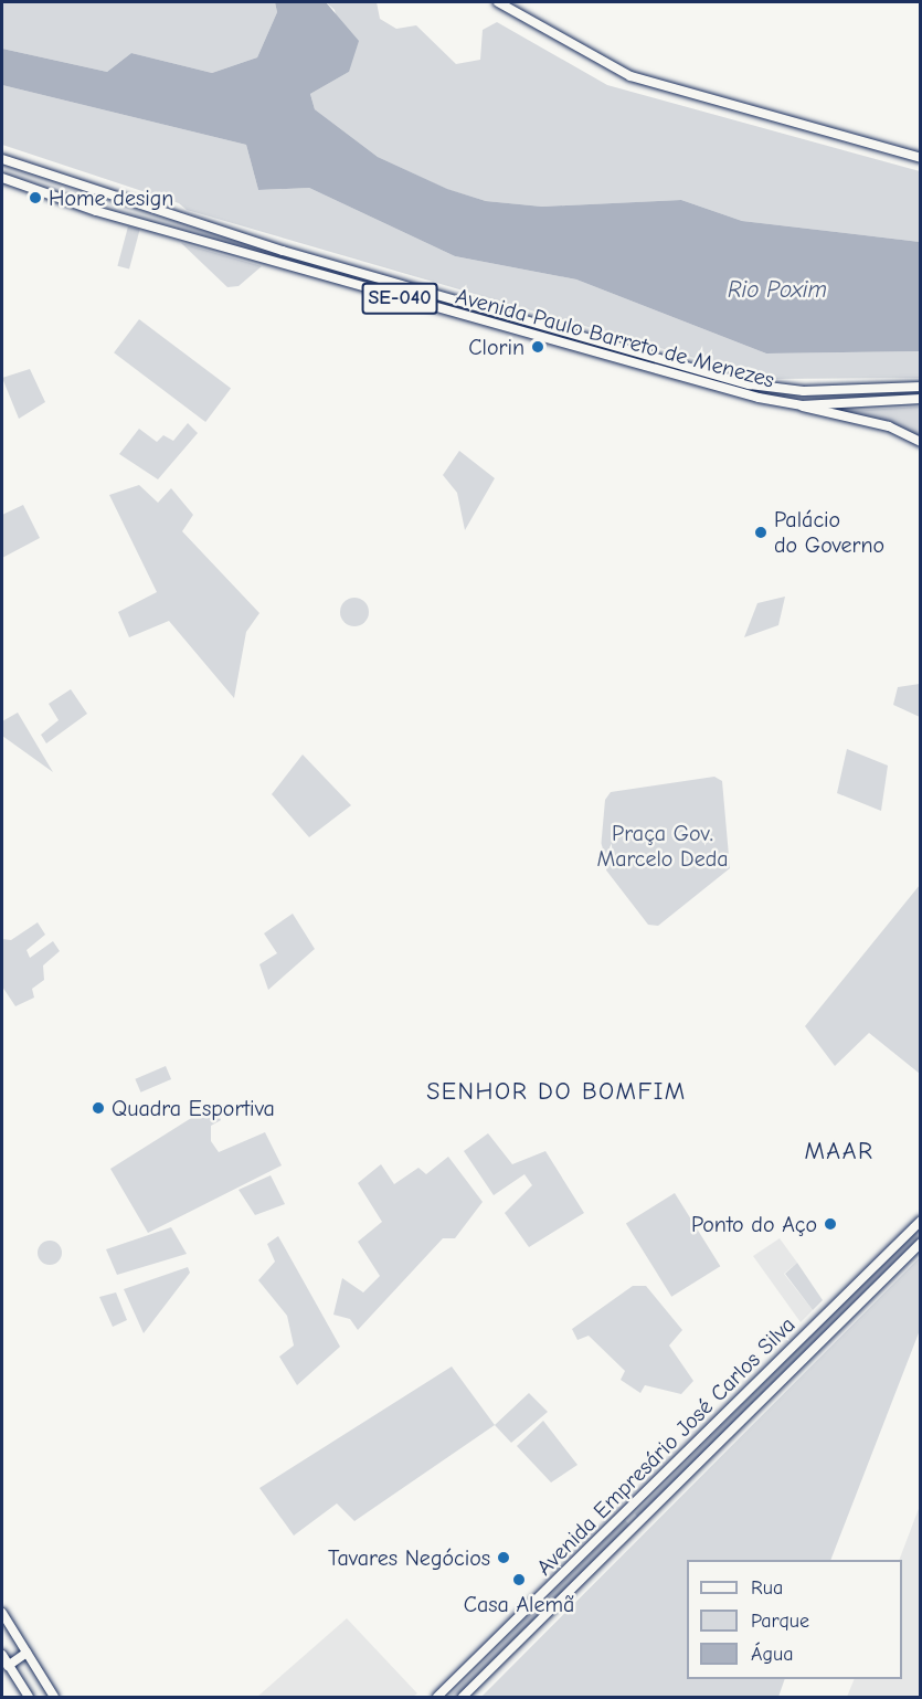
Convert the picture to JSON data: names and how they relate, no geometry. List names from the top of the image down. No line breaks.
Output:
{"streets":{"main road":["SE-040","Avenida Paulo Barreto de Menezes","Avenida Empresário José Carlos Silva"]},"crossings":[["SE-040","Avenida Paulo Barreto de Menezes"]],"districts":["SENHOR DO BOMFIM","MAAR"],"water":["Rio Poxim"],"parks":["Praça Gov. Marcelo Deda"],"places":["Home design","Clorin","Palácio do Governo","Quadra Esportiva","Ponto do Aço","Tavares Negócios","Casa Alemã"],"legend":["Rua","Parque","Água"]}
